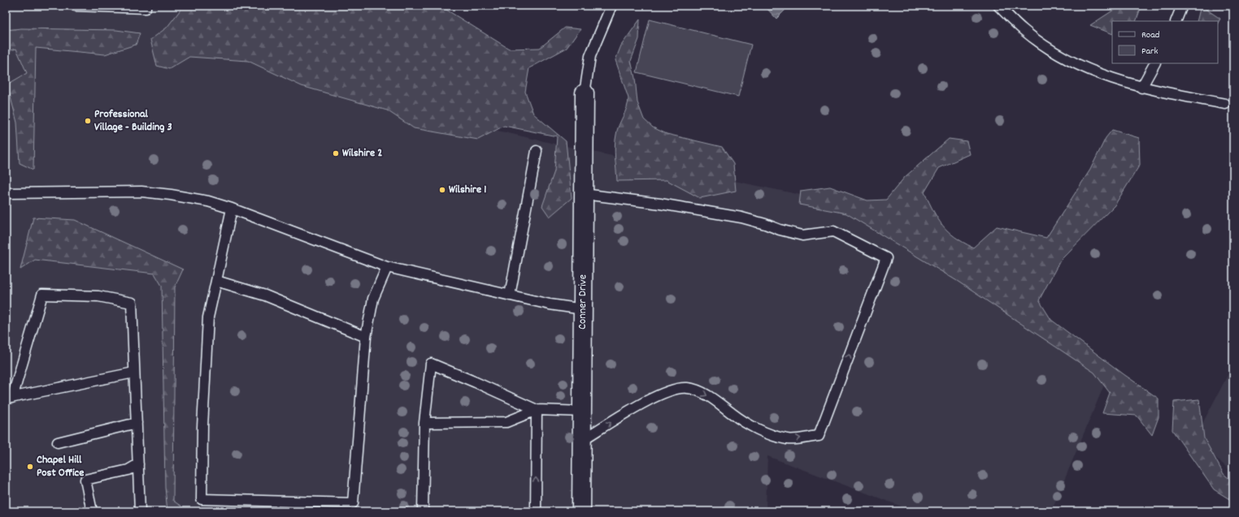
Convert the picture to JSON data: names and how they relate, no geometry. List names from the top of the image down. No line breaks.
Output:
{"streets":{"street":["Conner Drive"]},"places":["Professional Village - Building 3","Wilshire 2","Wilshire 1","Chapel Hill Post Office"],"legend":["Road","Park"]}
